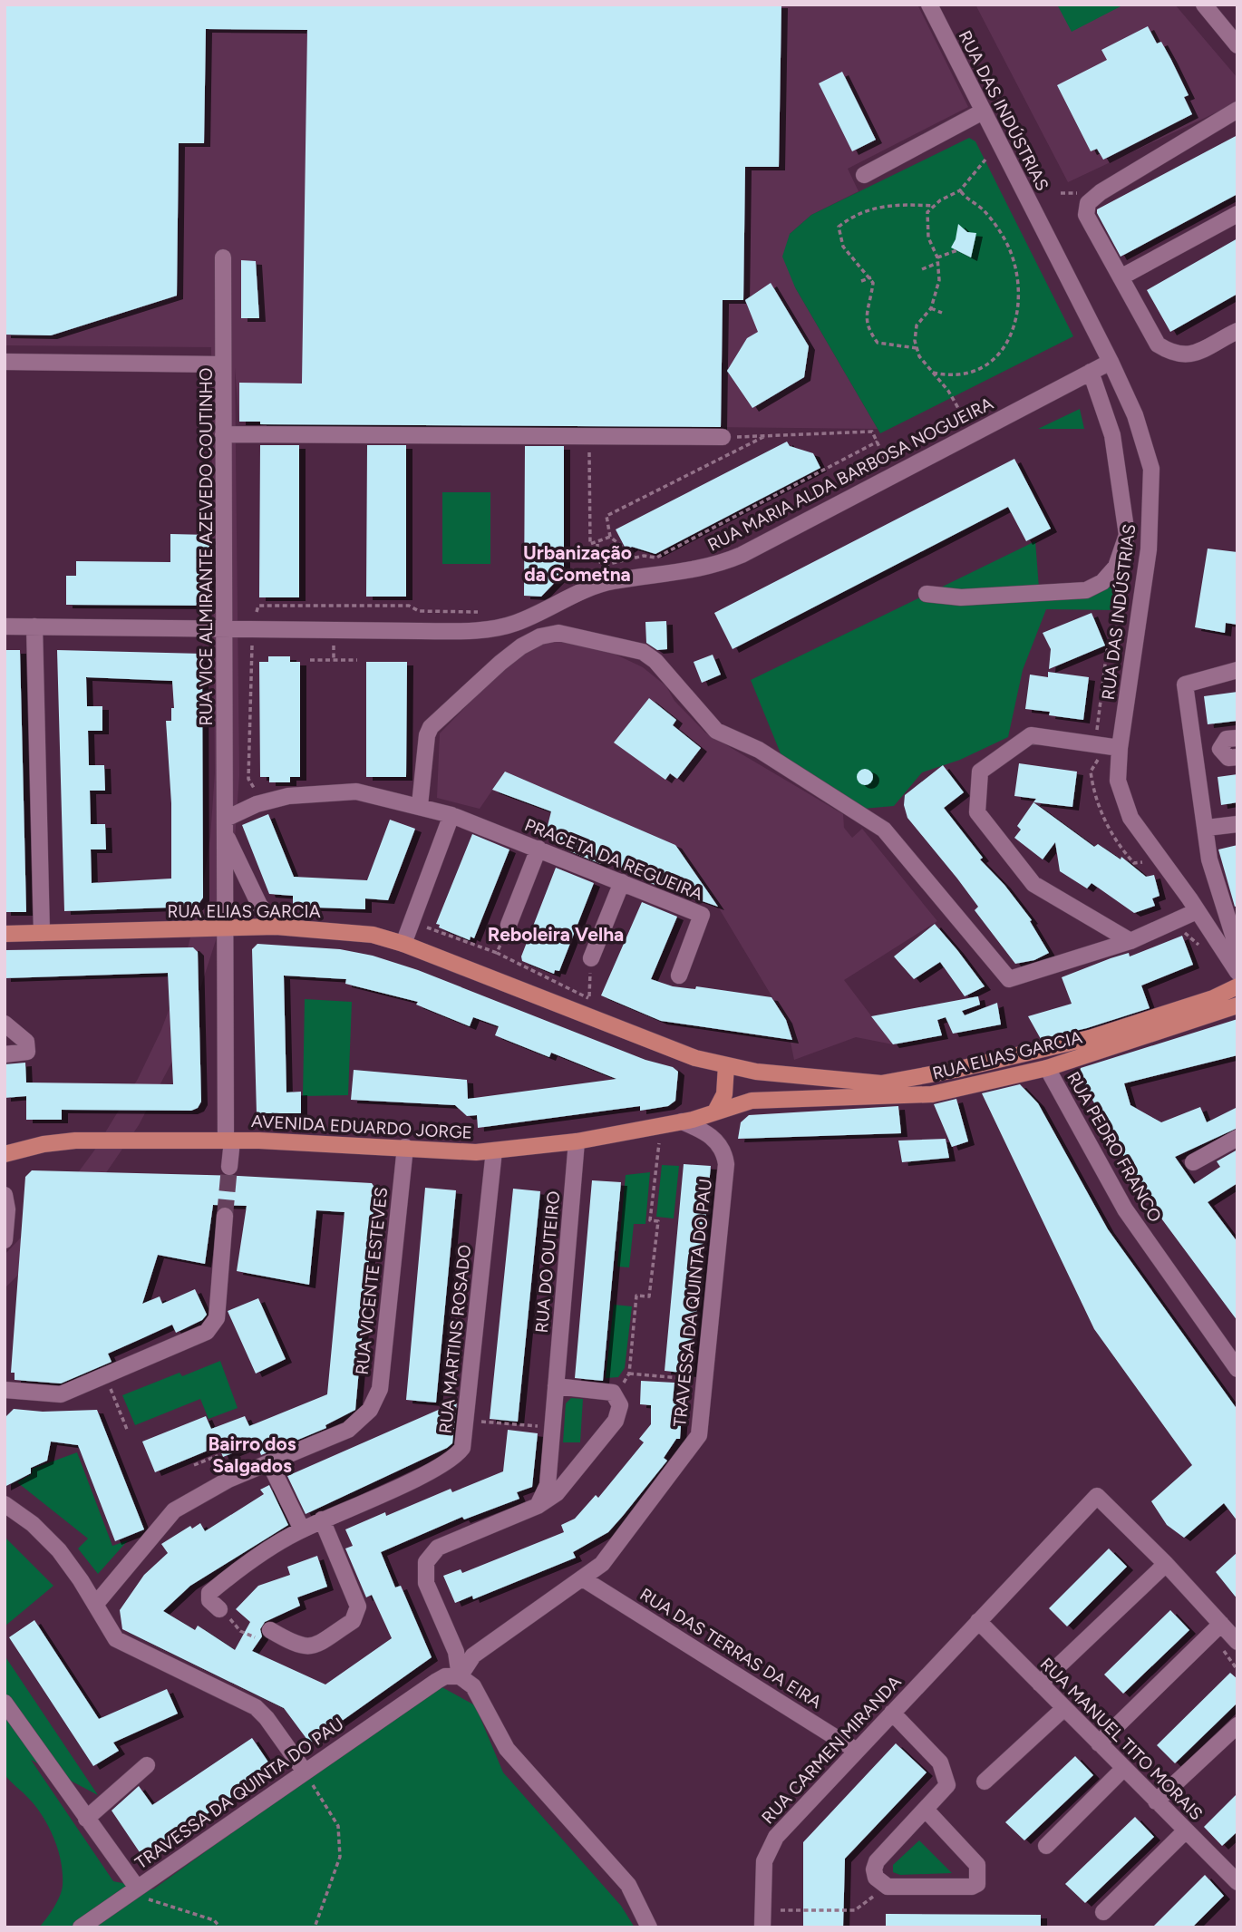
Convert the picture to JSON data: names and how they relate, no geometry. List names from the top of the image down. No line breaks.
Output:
{"streets":{"main road":["RUA ELIAS GARCIA","AVENIDA EDUARDO JORGE"],"street":["RUA DAS INDÚSTRIAS","RUA MARIA ALDA BARBOSA NOGUEIRA","RUA VICE ALMIRANTE AZEVEDO COUTINHO","PRACETA DA REGUEIRA","RUA PEDRO FRANCO","RUA DO OUTEIRO","RUA VICENTE ESTEVES","TRAVESSA DA QUINTA DO PAU","RUA MARTINS ROSADO","RUA DAS TERRAS DA EIRA","RUA MANUEL TITO MORAIS","RUA CARMEN MIRANDA"]},"crossings":[["RUA DAS INDÚSTRIAS","RUA MARIA ALDA BARBOSA NOGUEIRA"],["RUA MARIA ALDA BARBOSA NOGUEIRA","RUA VICE ALMIRANTE AZEVEDO COUTINHO"],["RUA VICE ALMIRANTE AZEVEDO COUTINHO","PRACETA DA REGUEIRA"],["RUA VICE ALMIRANTE AZEVEDO COUTINHO","RUA ELIAS GARCIA"],["RUA VICE ALMIRANTE AZEVEDO COUTINHO","AVENIDA EDUARDO JORGE"],["RUA ELIAS GARCIA","AVENIDA EDUARDO JORGE"],["RUA ELIAS GARCIA","RUA PEDRO FRANCO"],["AVENIDA EDUARDO JORGE","RUA DO OUTEIRO"],["AVENIDA EDUARDO JORGE","RUA VICENTE ESTEVES"],["AVENIDA EDUARDO JORGE","TRAVESSA DA QUINTA DO PAU"],["AVENIDA EDUARDO JORGE","RUA MARTINS ROSADO"],["TRAVESSA DA QUINTA DO PAU","RUA DAS TERRAS DA EIRA"],["RUA DAS TERRAS DA EIRA","RUA CARMEN MIRANDA"],["RUA MANUEL TITO MORAIS","RUA CARMEN MIRANDA"]],"districts":["Urbanização da Cometna","Reboleira Velha","Bairro dos Salgados"]}
